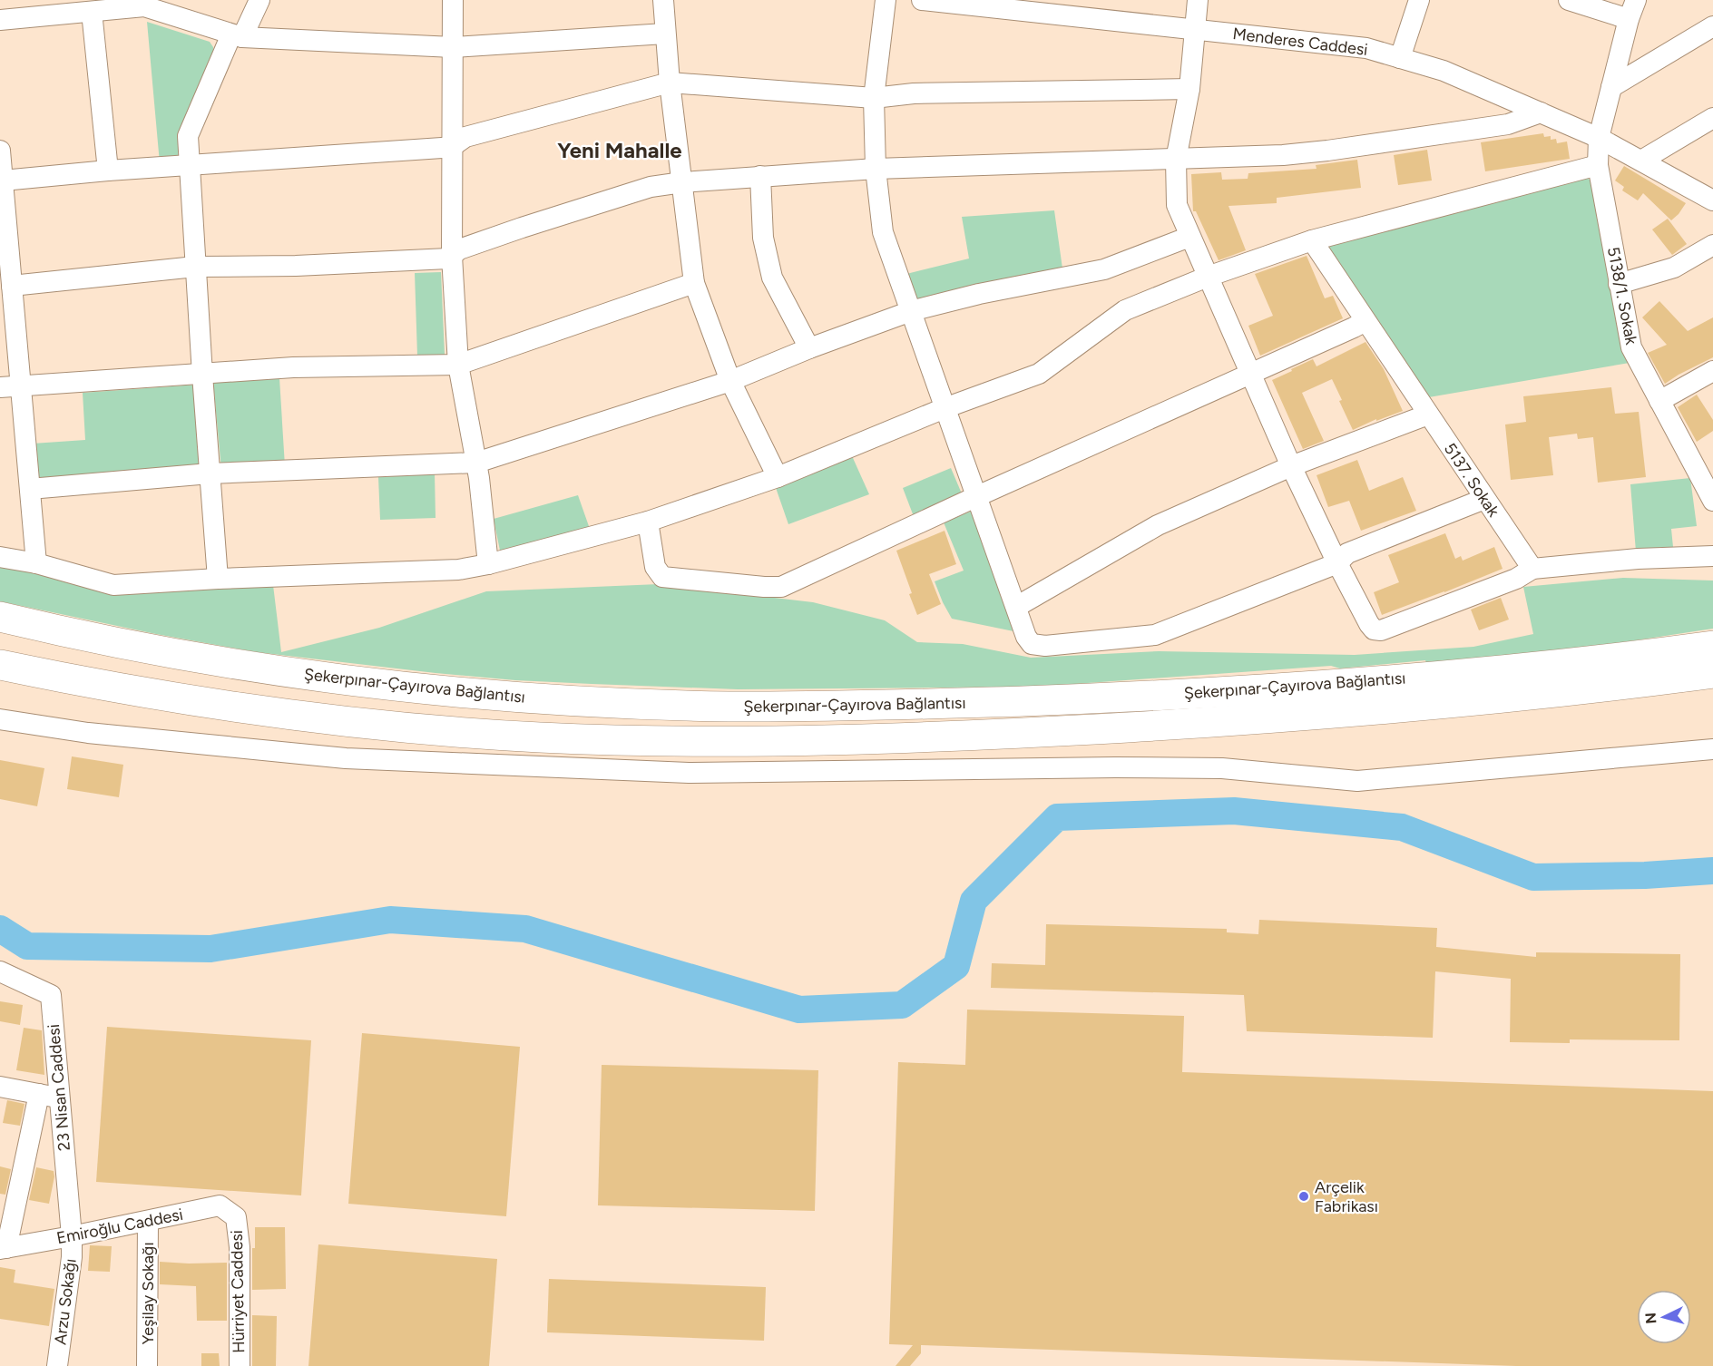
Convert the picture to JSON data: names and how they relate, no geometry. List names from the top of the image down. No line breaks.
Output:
{"streets":{"highway":["Şekerpınar-Çayırova Bağlantısı"],"street":["Menderes Caddesi","5138/1. Sokak","5137. Sokak","23 Nisan Caddesi","Emiroğlu Caddesi","Hürriyet Caddesi","Yeşilay Sokağı","Arzu Sokağı"]},"crossings":[["Menderes Caddesi","5138/1. Sokak"],["23 Nisan Caddesi","Emiroğlu Caddesi"],["23 Nisan Caddesi","Arzu Sokağı"],["Emiroğlu Caddesi","Hürriyet Caddesi"],["Emiroğlu Caddesi","Yeşilay Sokağı"],["Emiroğlu Caddesi","Arzu Sokağı"]],"districts":["Yeni Mahalle"],"places":["Arçelik Fabrikası"],"north":"left"}
